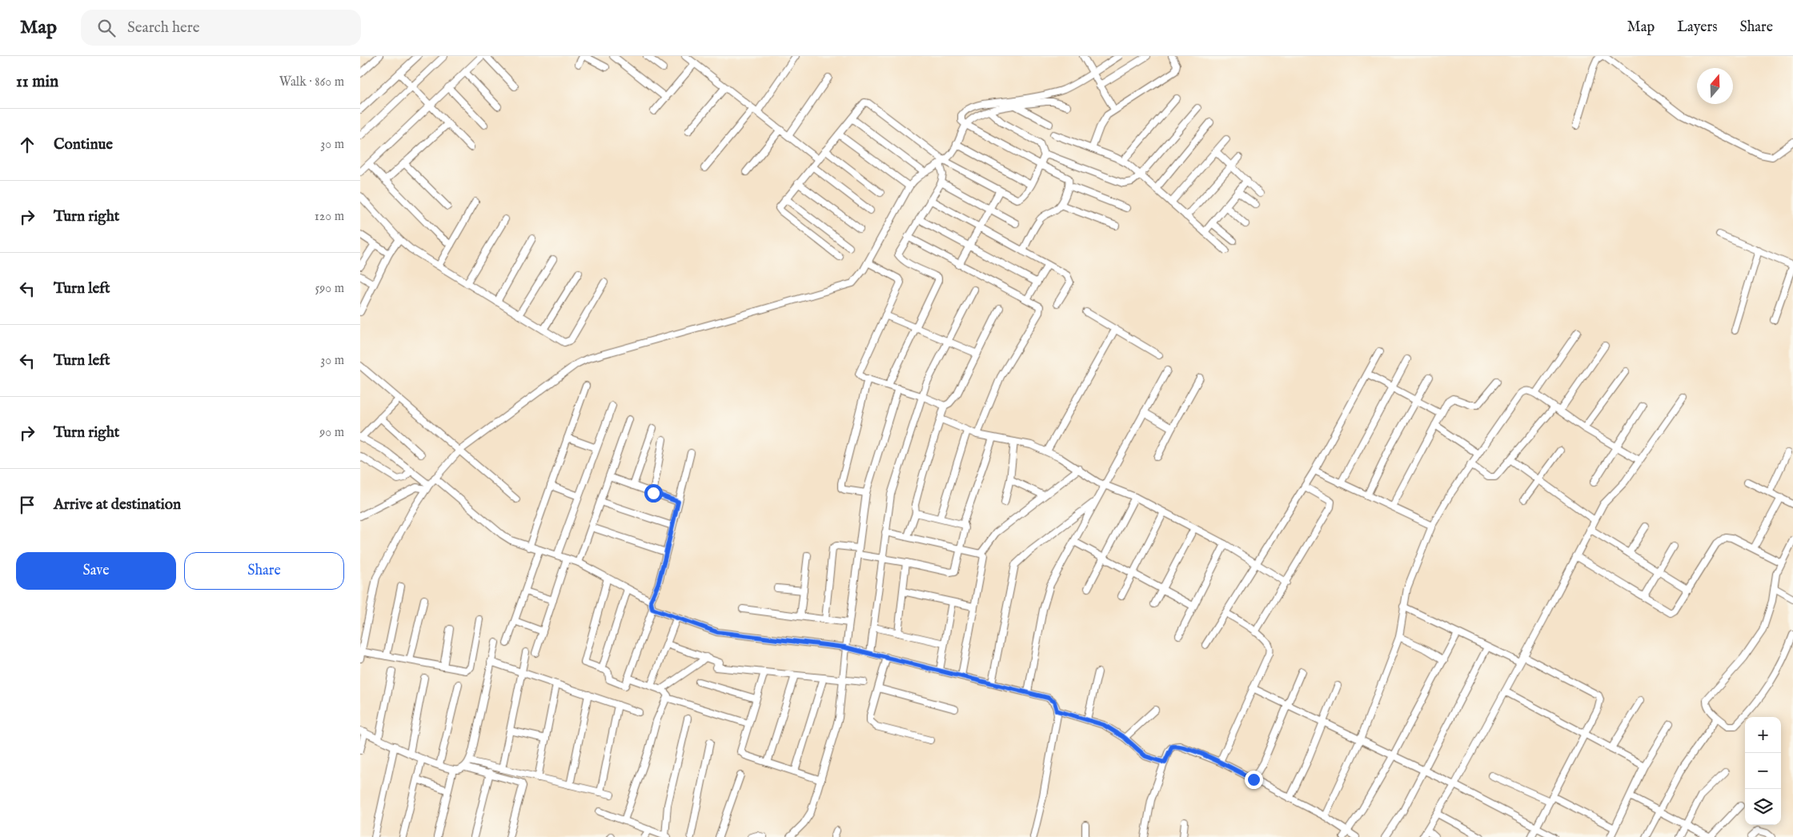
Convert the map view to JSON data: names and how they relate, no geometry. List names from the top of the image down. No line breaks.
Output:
{"north":"top","page":{"header":"Map","search":"Search here","nav":["Map","Layers","Share"],"heading":["11 min","Walk · 860 m"],"list":[["Continue","30 m"],["Turn right","120 m"],["Turn left","590 m"],["Turn left","30 m"],["Turn right","90 m"],"Arrive at destination"],"buttons":["Save","Share"],"map_buttons":["+","−"]}}
